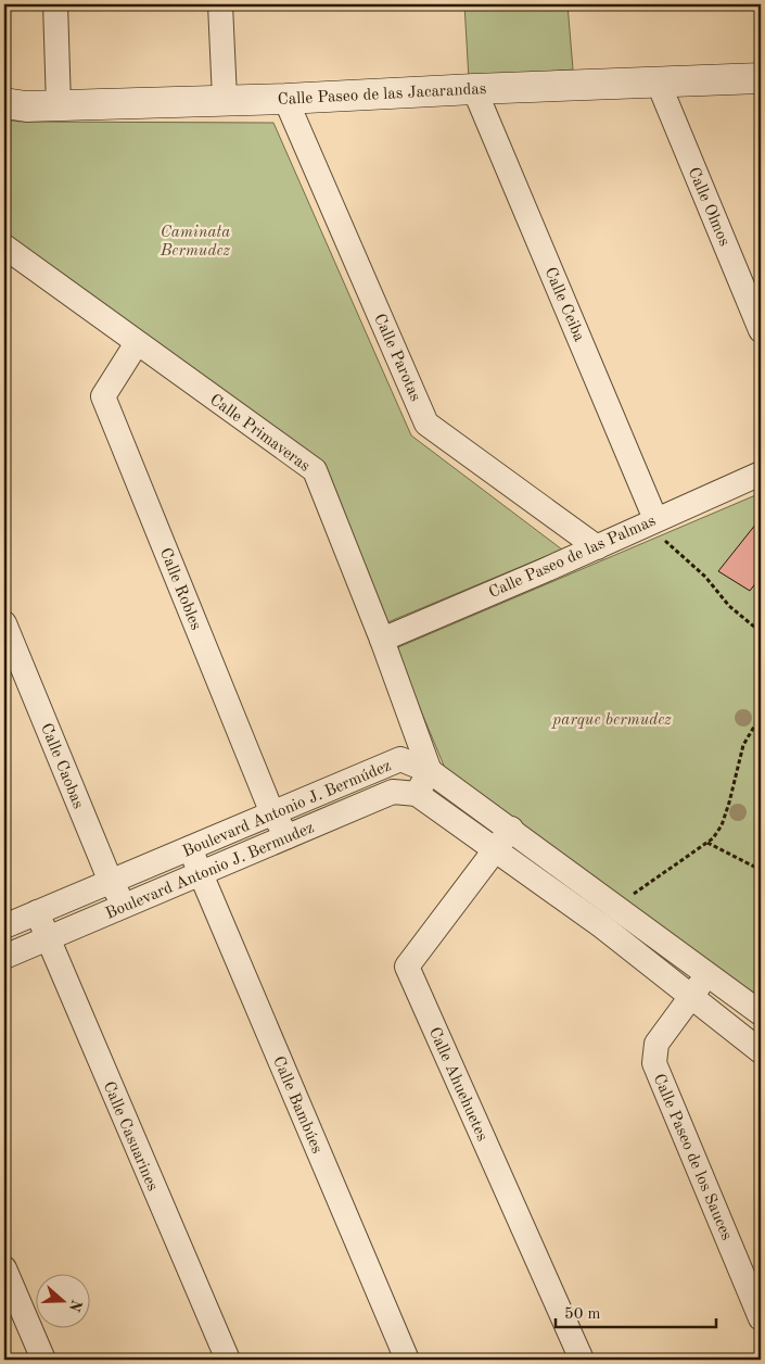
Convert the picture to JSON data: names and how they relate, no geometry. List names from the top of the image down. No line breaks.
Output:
{"streets":{"street":["Calle Paseo de las Jacarandas","Calle Olmos","Calle Ceiba","Calle Parotas","Calle Primaveras","Calle Paseo de las Palmas","Calle Robles","Calle Caobas","Boulevard Antonio J. Bermúdez","Boulevard Antonio J. Bermudez","Calle Ahuehuetes","Calle Bambúes","Calle Casuarines","Calle Paseo de los Sauces"]},"crossings":[["Calle Paseo de las Jacarandas","Calle Olmos"],["Calle Paseo de las Jacarandas","Calle Ceiba"],["Calle Paseo de las Jacarandas","Calle Parotas"],["Calle Ceiba","Calle Paseo de las Palmas"],["Calle Parotas","Calle Paseo de las Palmas"],["Calle Primaveras","Calle Paseo de las Palmas"],["Calle Primaveras","Calle Robles"],["Calle Primaveras","Boulevard Antonio J. Bermúdez"],["Calle Robles","Boulevard Antonio J. Bermúdez"],["Calle Robles","Boulevard Antonio J. Bermudez"],["Calle Caobas","Boulevard Antonio J. Bermúdez"],["Calle Caobas","Boulevard Antonio J. Bermudez"],["Boulevard Antonio J. Bermúdez","Calle Ahuehuetes"],["Boulevard Antonio J. Bermúdez","Calle Bambúes"],["Boulevard Antonio J. Bermúdez","Calle Casuarines"],["Boulevard Antonio J. Bermúdez","Calle Paseo de los Sauces"],["Boulevard Antonio J. Bermudez","Calle Bambúes"],["Boulevard Antonio J. Bermudez","Calle Casuarines"]],"parks":["Caminata Bermudez","parque bermudez"],"scale_bar":"50 m","north":"right"}
